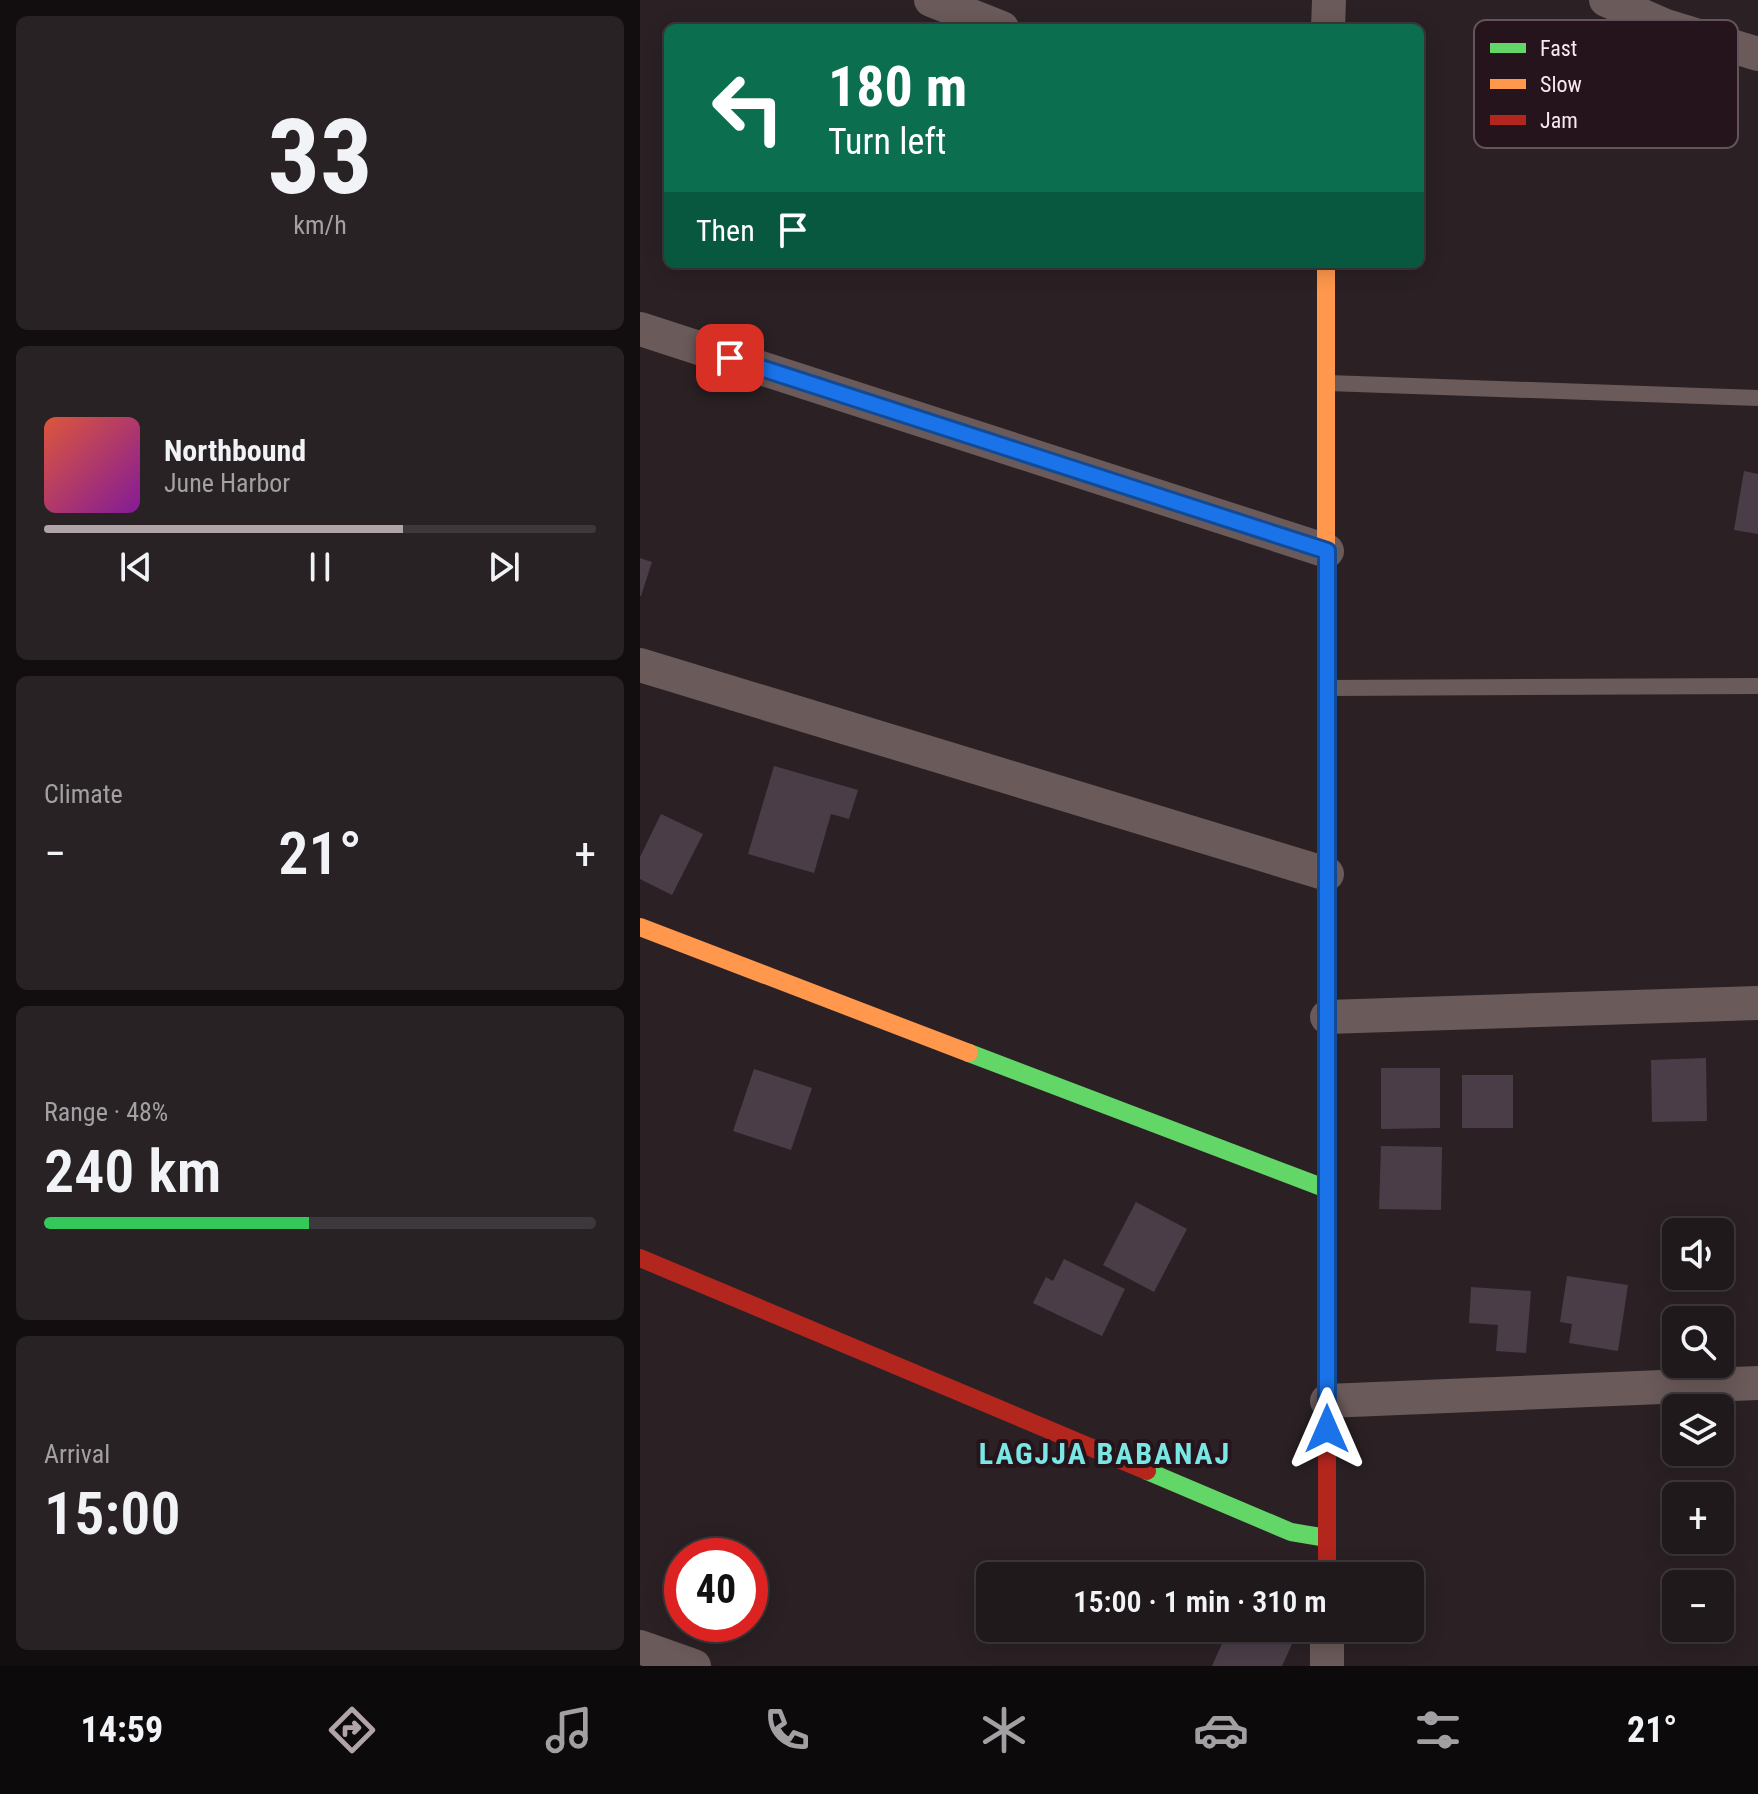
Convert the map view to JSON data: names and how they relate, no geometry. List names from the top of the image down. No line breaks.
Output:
{"districts":["LAGJJA BABANAJ"],"legend":["Fast","Slow","Jam"],"page":{"tile":[["33","km/h"],"Climate",["Range · 48%","240 km"],["Arrival","15:00"]],"turn":["180 m","Turn left"],"then":"Then","song":["Northbound","June Harbor"],"heat":["−","21°","+"],"map_buttons":["+","−"],"limit":"40","trip":"15:00 · 1 min · 310 m","tabs":["14:59","21°"]}}
